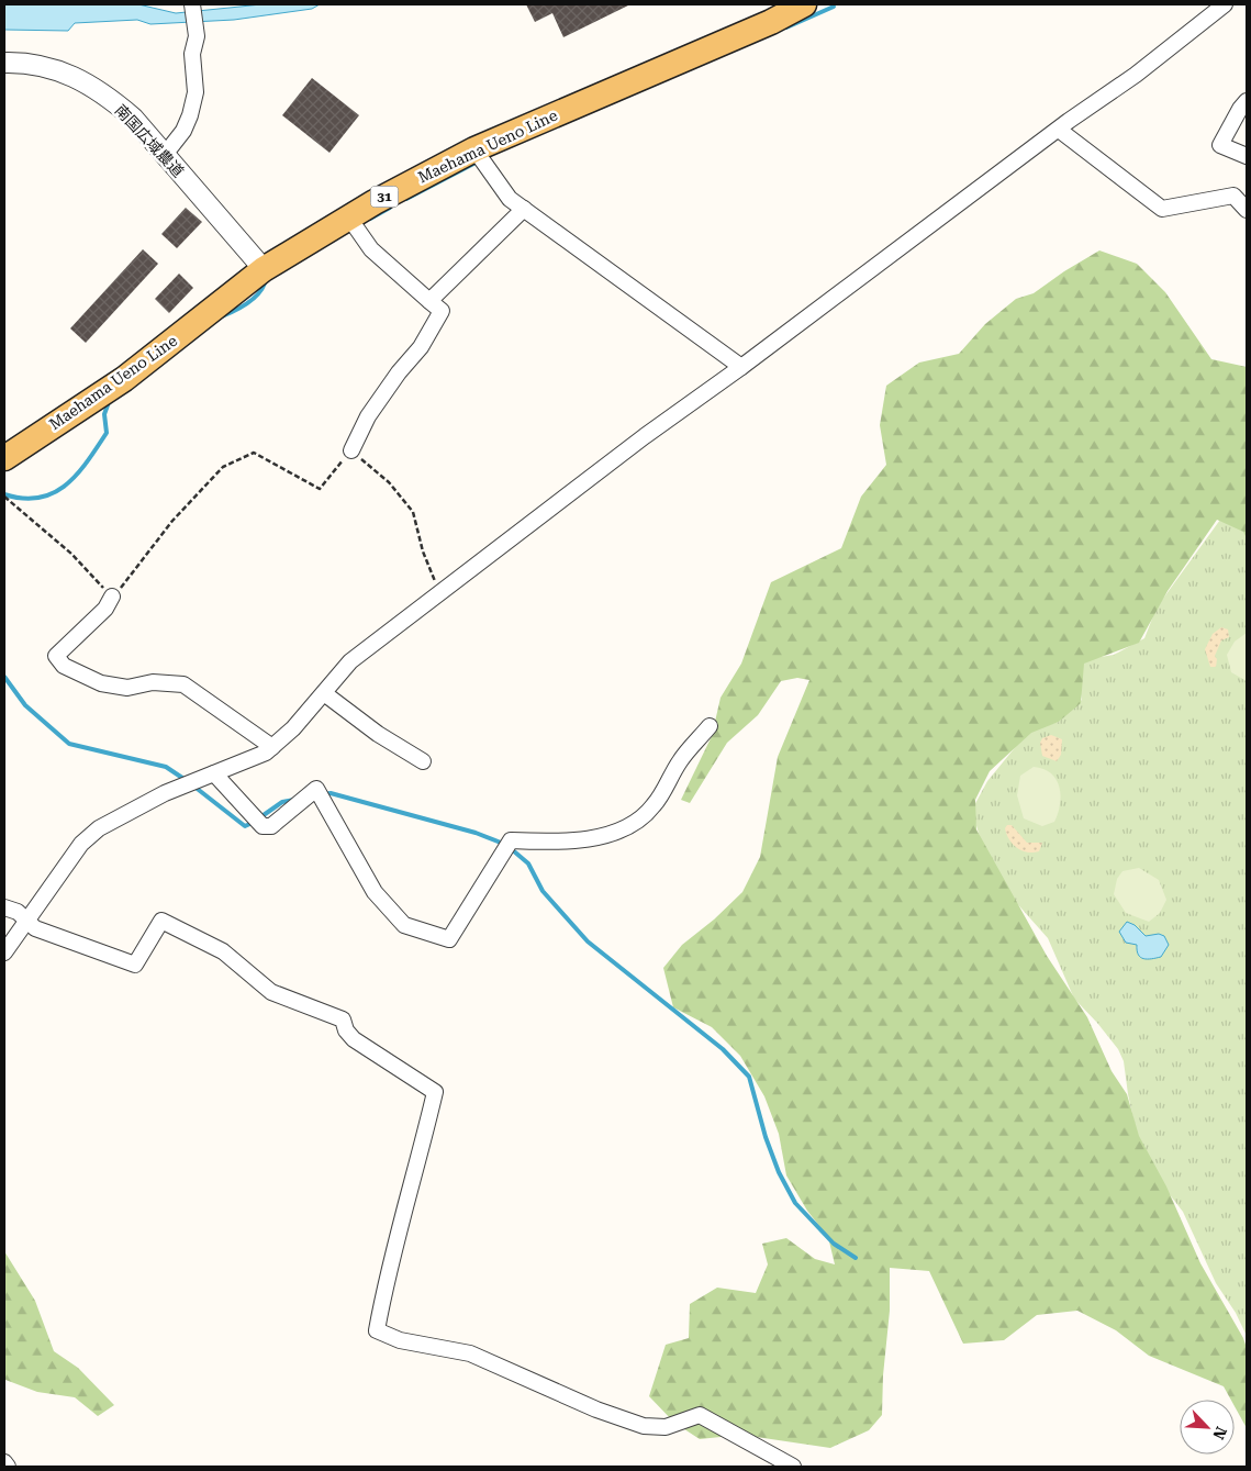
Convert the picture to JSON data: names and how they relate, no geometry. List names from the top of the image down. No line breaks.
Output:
{"streets":{"main road":["Maehama Ueno Line","31"],"street":["南国広域農道"]},"crossings":[["南国広域農道","Maehama Ueno Line"]],"north":"bottom right"}
